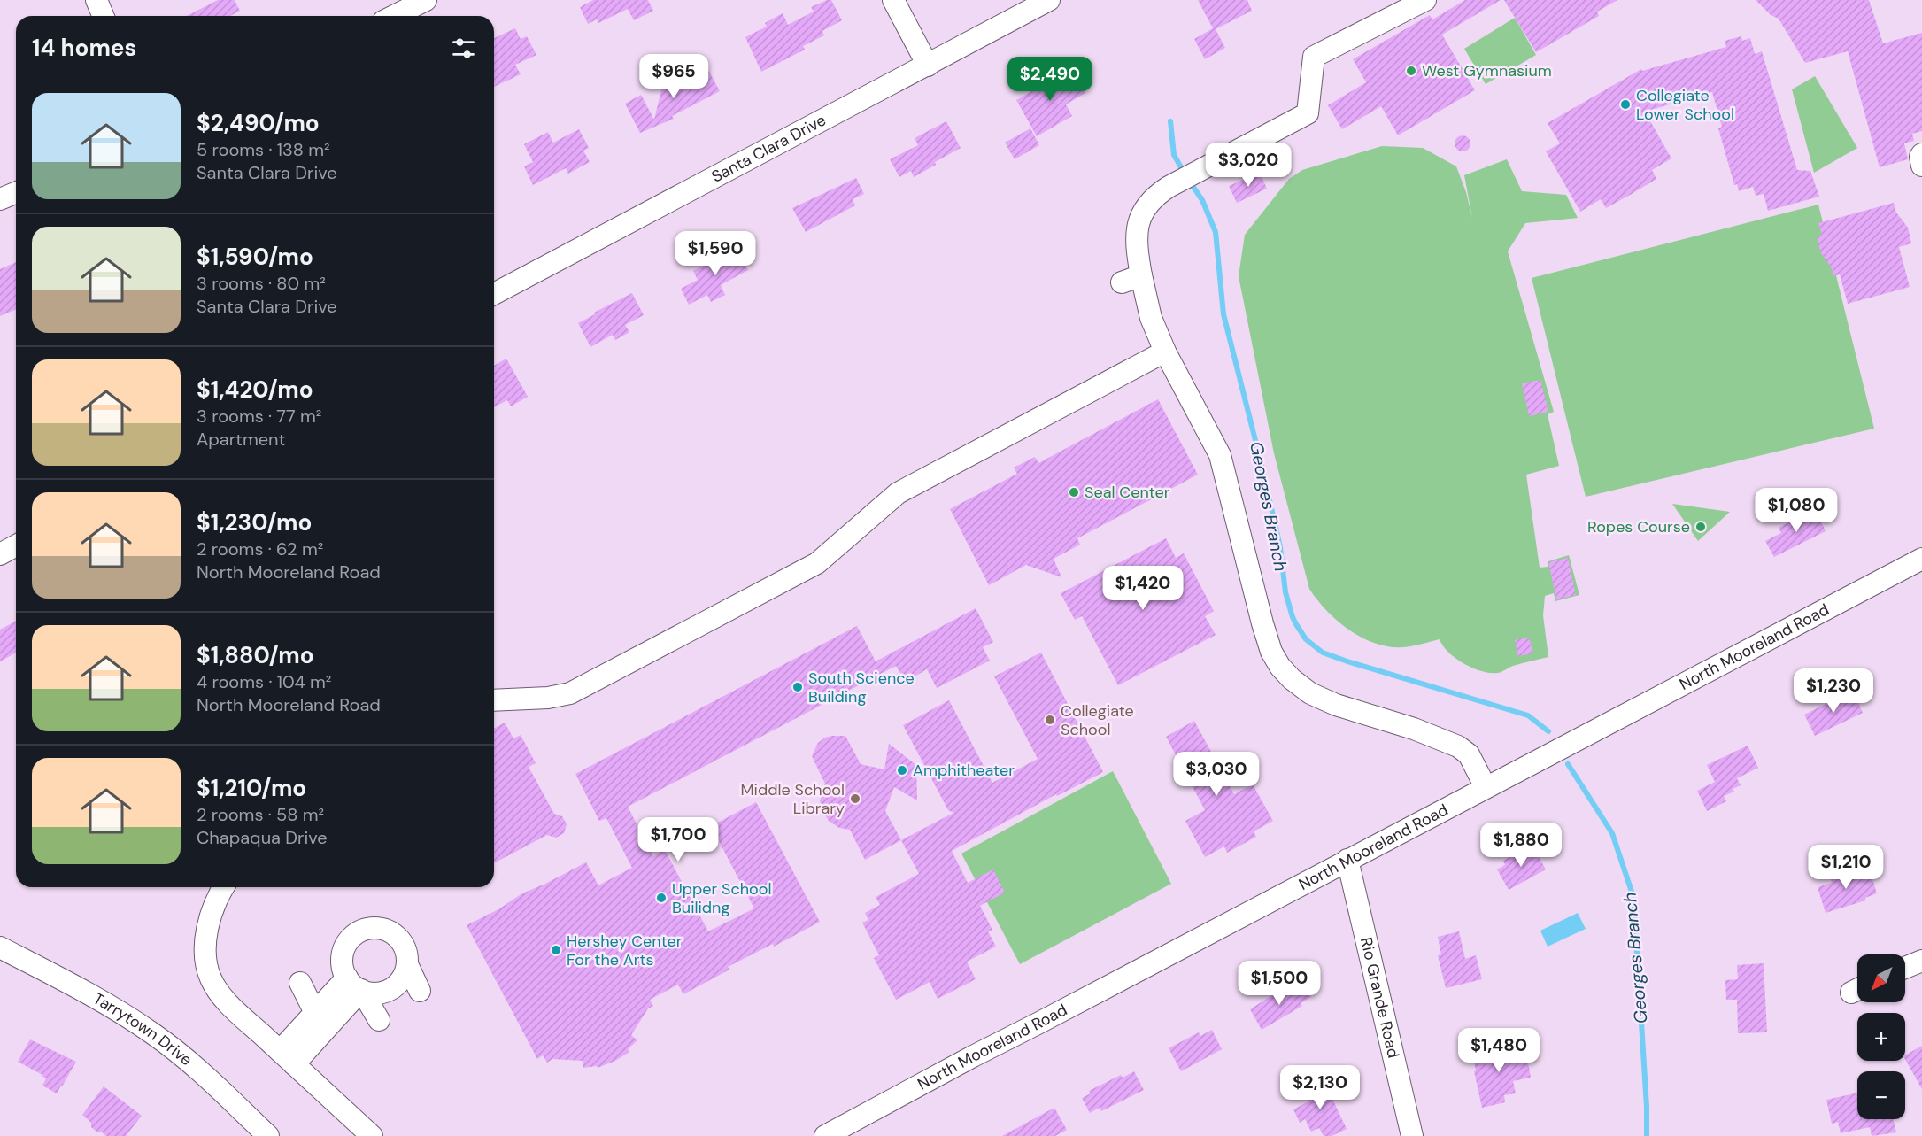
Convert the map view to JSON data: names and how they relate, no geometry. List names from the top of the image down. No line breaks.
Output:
{"streets":{"street":["Santa Clara Drive","North Mooreland Road","Rio Grande Road","Tarrytown Drive"]},"crossings":[["North Mooreland Road","Rio Grande Road"]],"water":["Georges Branch"],"places":["West Gymnasium","Collegiate Lower School","Seal Center","Ropes Course","South Science Building","Collegiate School","Amphitheater","Middle School Library","Upper School Builidng","Hershey Center For the Arts"],"north":"bottom left","page":{"heading":"14 homes","price":["$965","$2,490","$3,020","$1,590","$1,080","$1,420","$1,230","$3,030","$1,700","$1,880","$1,210","$1,500","$1,480","$2,130"],"list":[{"name":"$2,490/mo","note":"5 rooms · 138 m² · Santa Clara Drive"},{"name":"$1,590/mo","note":"3 rooms · 80 m² · Santa Clara Drive"},{"name":"$1,420/mo","note":"3 rooms · 77 m² · Apartment"},{"name":"$1,230/mo","note":"2 rooms · 62 m² · North Mooreland Road"},{"name":"$1,880/mo","note":"4 rooms · 104 m² · North Mooreland Road"},{"name":"$1,210/mo","note":"2 rooms · 58 m² · Chapaqua Drive"}],"map_buttons":["+","−"]}}
